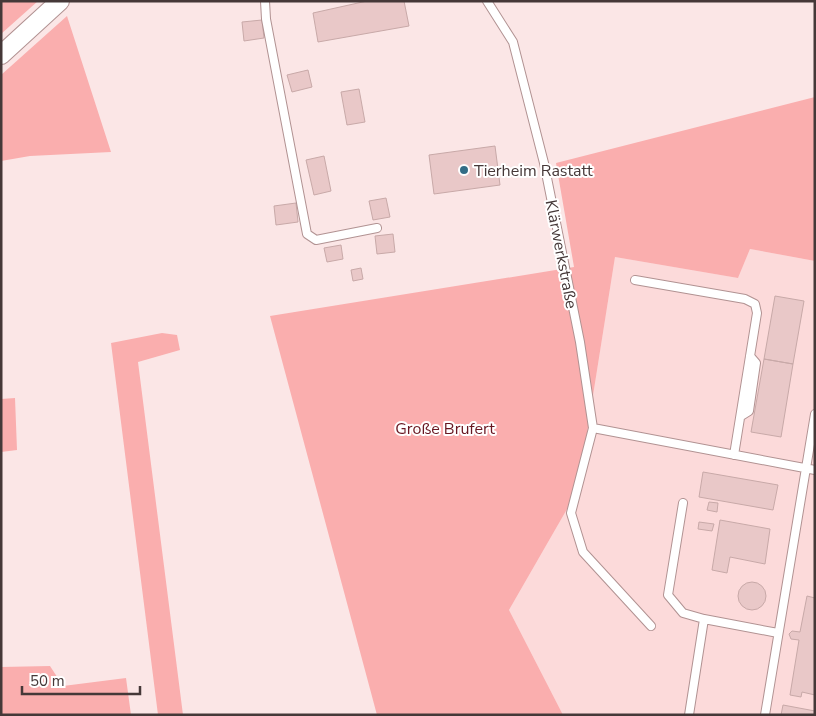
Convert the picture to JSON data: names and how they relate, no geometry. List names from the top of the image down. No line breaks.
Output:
{"streets":{"lane":["Klärwerkstraße"]},"parks":["Große Brufert"],"places":["Tierheim Rastatt"],"scale_bar":"50 m"}
